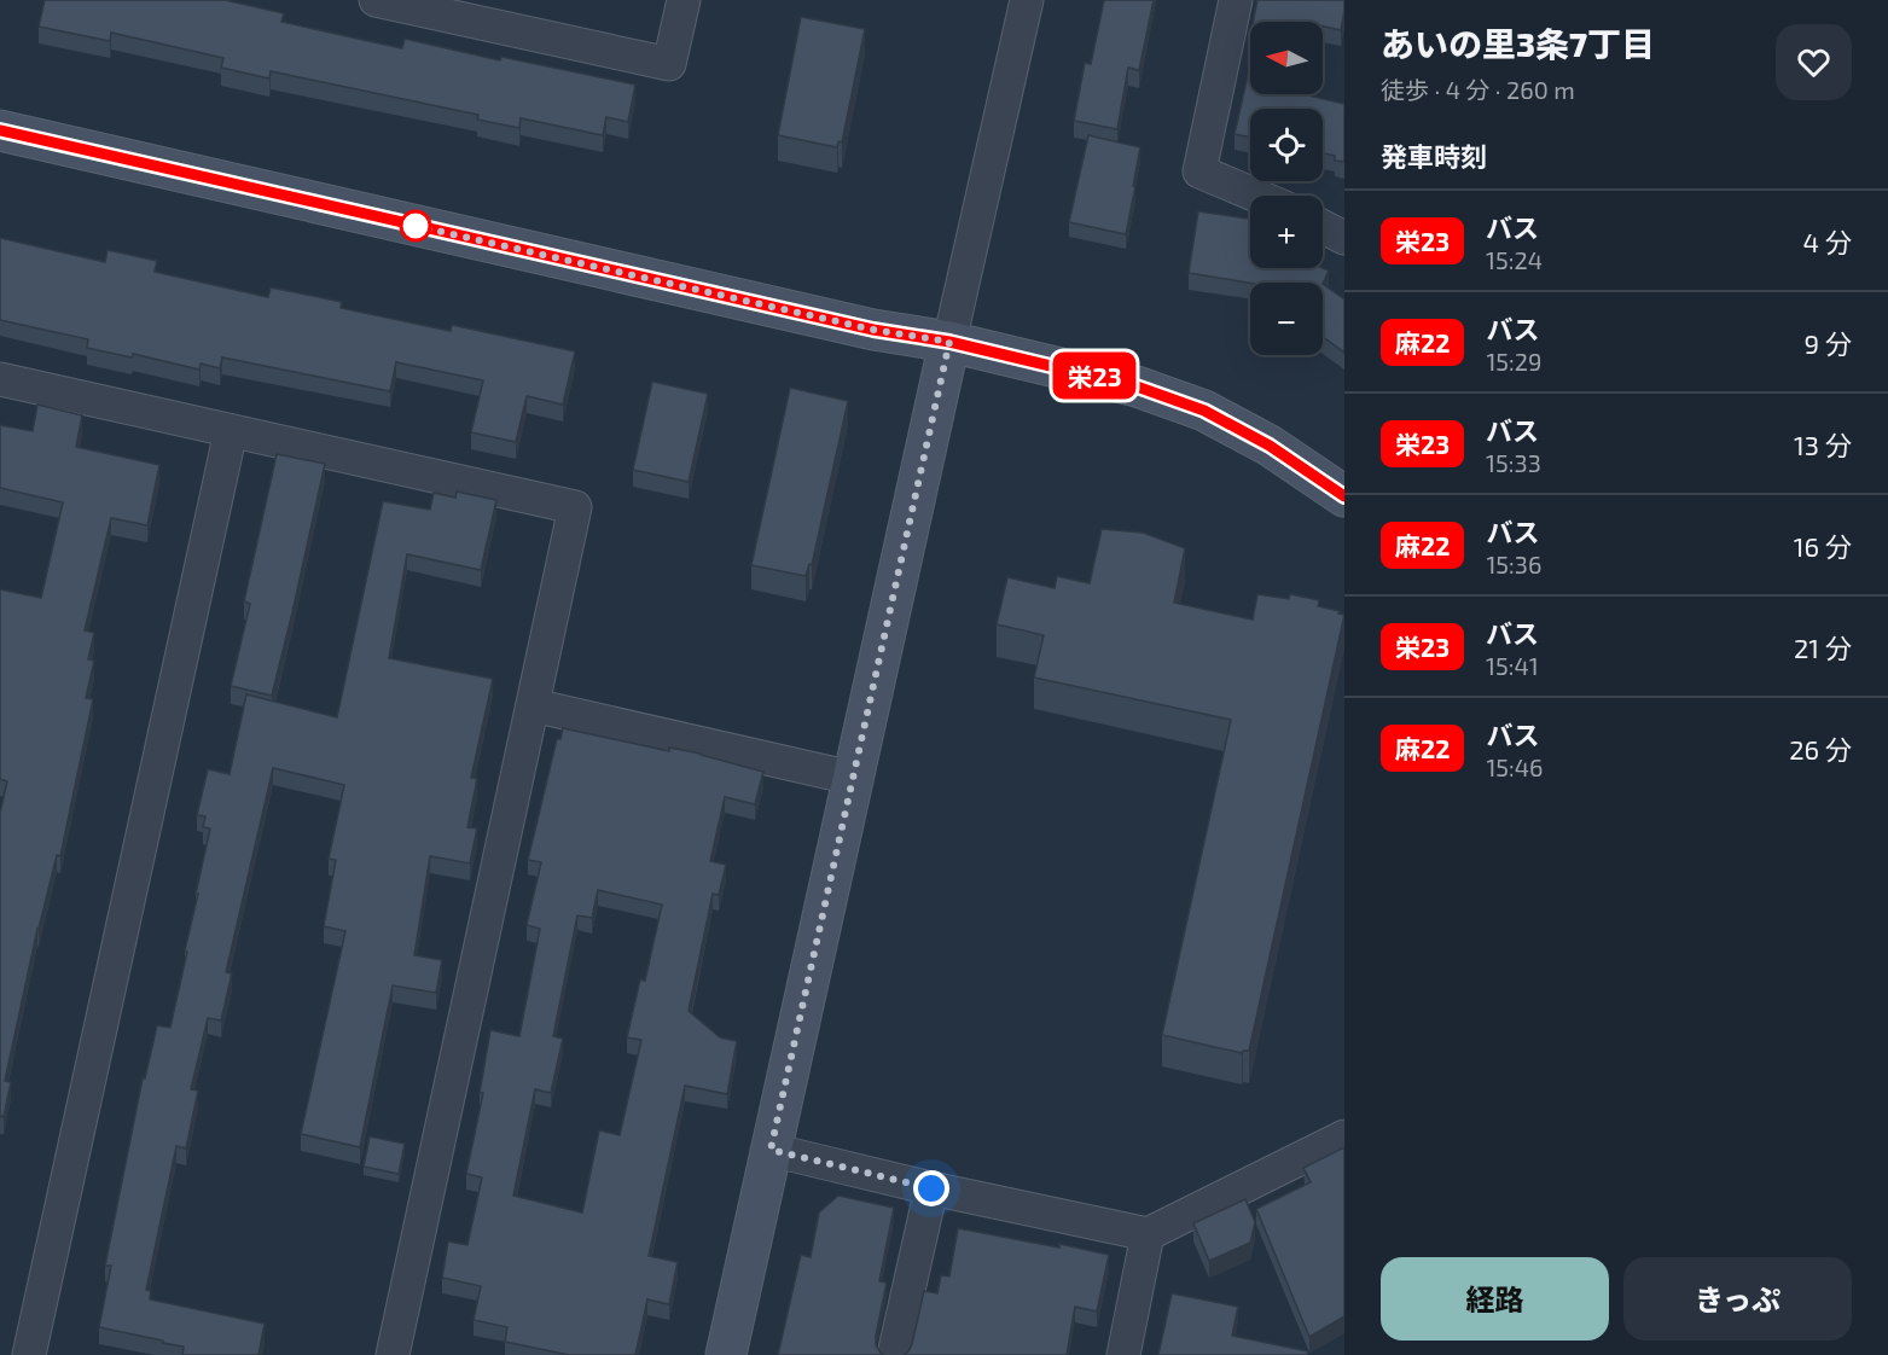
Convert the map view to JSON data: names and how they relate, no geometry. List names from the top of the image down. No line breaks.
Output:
{"lines":["bus line 栄23"],"north":"left","page":{"on_map":"栄23","heading":[["あいの里3条7丁目","徒歩 · 4 分 · 260 m"],"発車時刻"],"map_buttons":["+","−"],"list":[{"mark":"栄23","name":"バス","note":"15:24","value":"4 分"},{"mark":"麻22","name":"バス","note":"15:29","value":"9 分"},{"mark":"栄23","name":"バス","note":"15:33","value":"13 分"},{"mark":"麻22","name":"バス","note":"15:36","value":"16 分"},{"mark":"栄23","name":"バス","note":"15:41","value":"21 分"},{"mark":"麻22","name":"バス","note":"15:46","value":"26 分"}],"buttons":["経路","きっぷ"]}}
